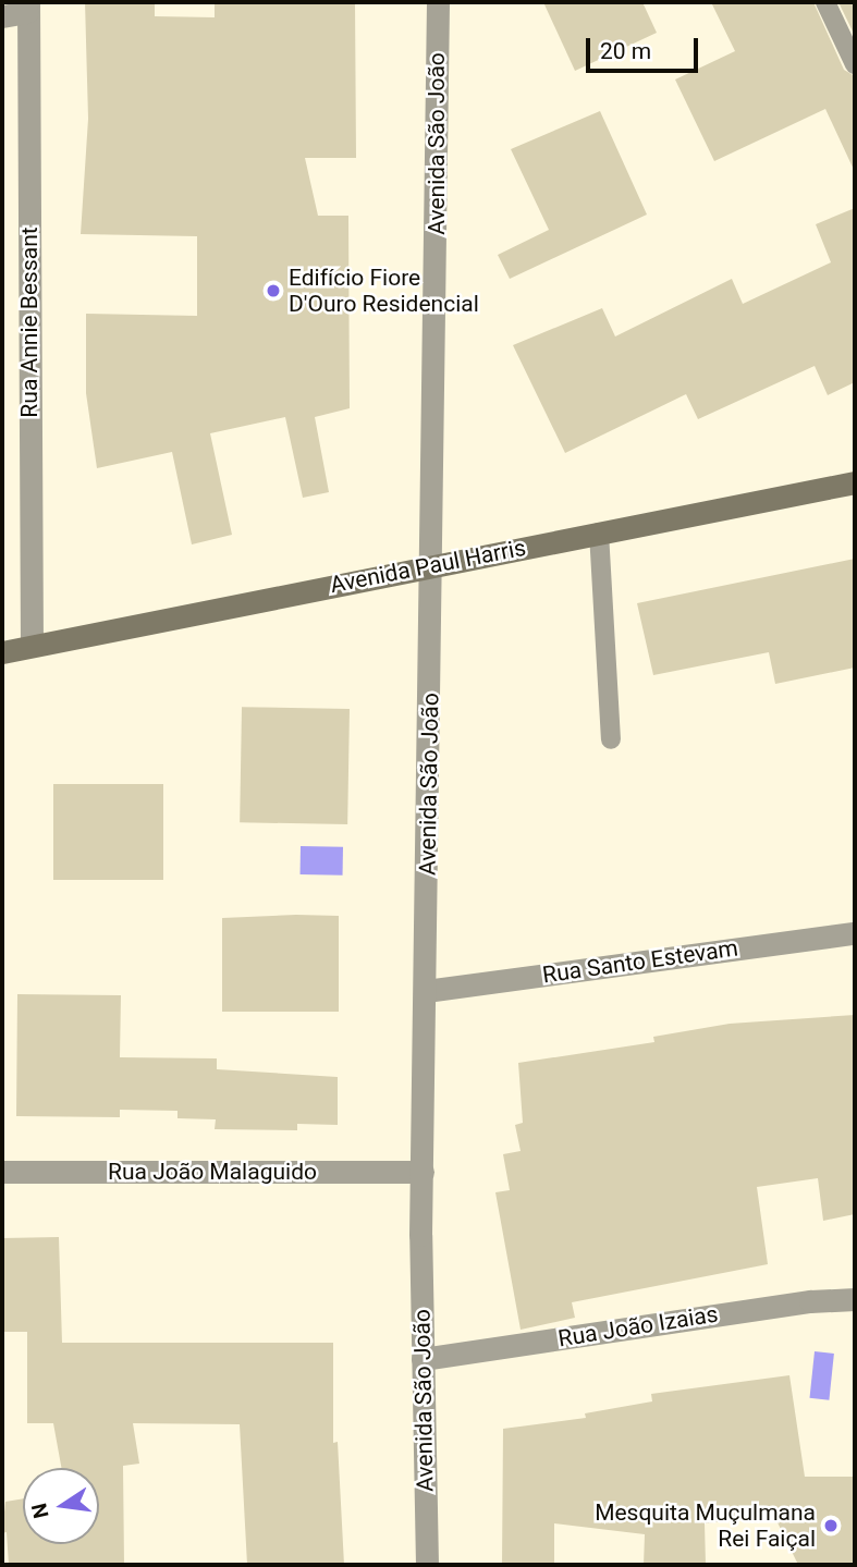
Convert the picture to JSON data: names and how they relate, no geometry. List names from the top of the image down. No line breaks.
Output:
{"streets":{"street":["Avenida São João","Rua Annie Bessant","Avenida Paul Harris","Rua Santo Estevam","Rua João Malaguido","Rua João Izaias"]},"crossings":[["Avenida São João","Avenida Paul Harris"],["Avenida São João","Rua Santo Estevam"],["Avenida São João","Rua João Malaguido"],["Avenida São João","Rua João Izaias"],["Rua Annie Bessant","Avenida Paul Harris"]],"places":["Edifício Fiore D'Ouro Residencial","Mesquita Muçulmana Rei Faiçal"],"scale_bar":"20 m","north":"left"}
